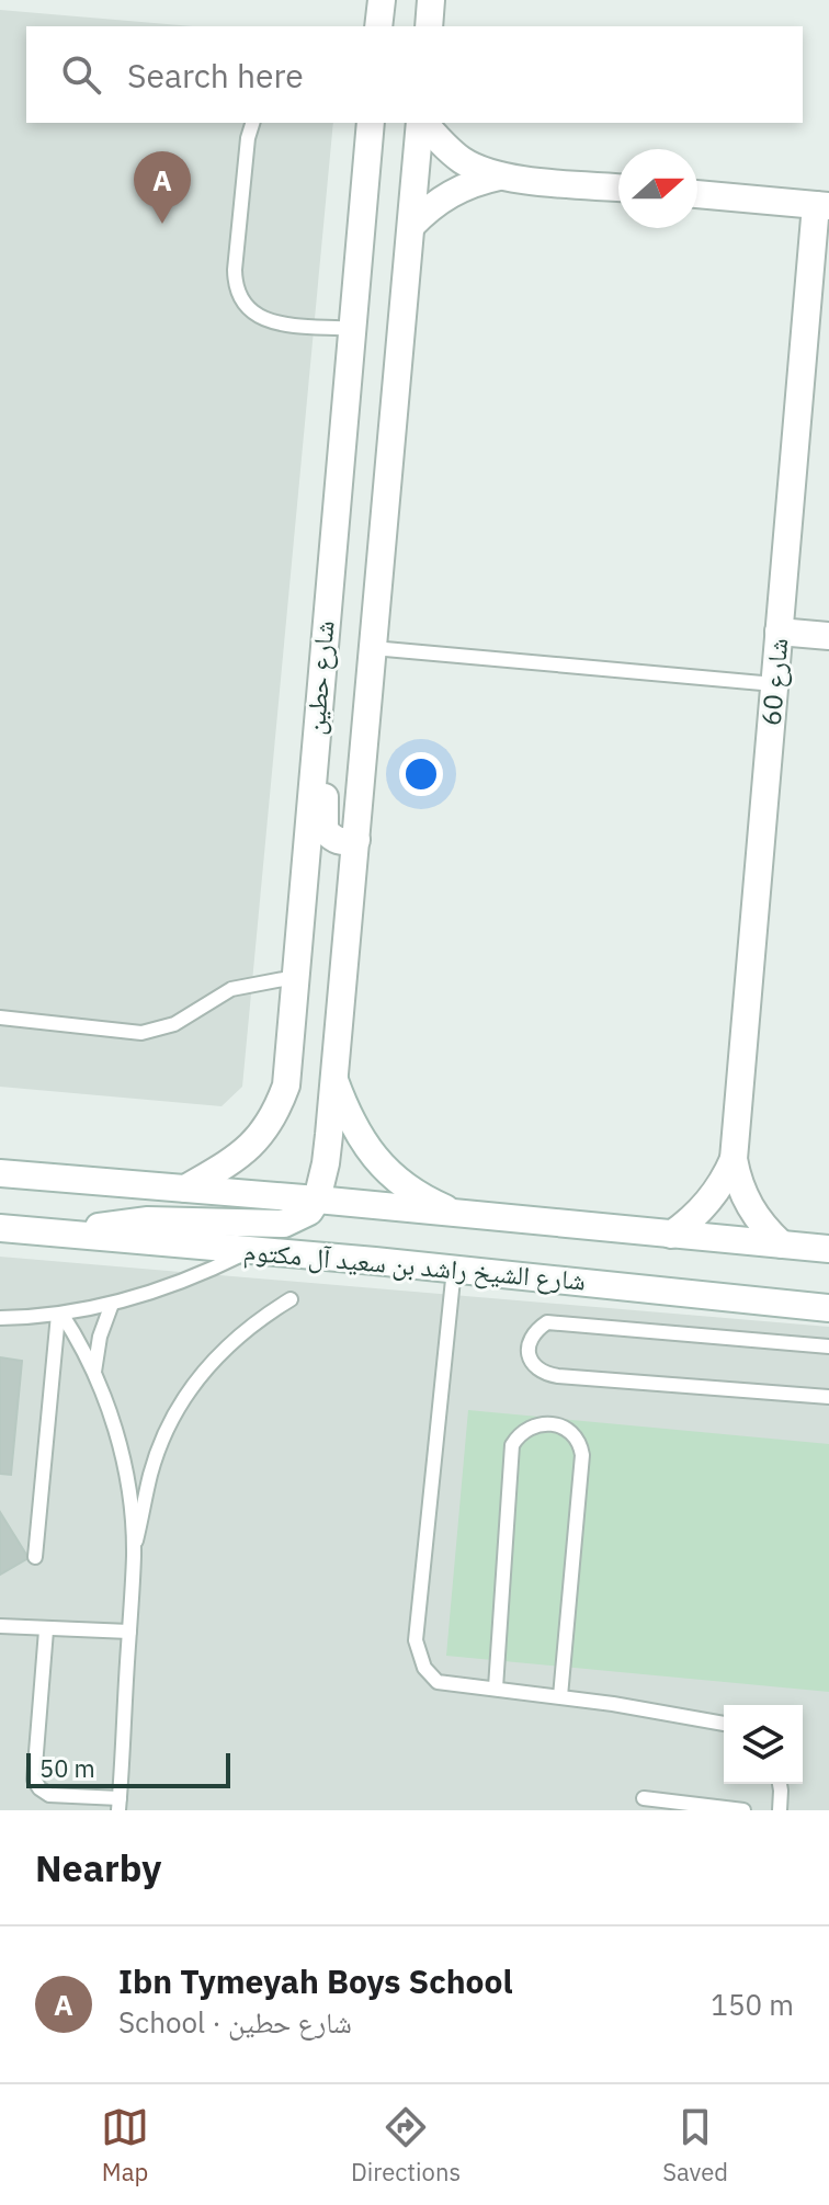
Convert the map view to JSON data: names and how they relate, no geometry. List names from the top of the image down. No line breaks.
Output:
{"streets":{"street":["شارع حطين","شارع 60","شارع الشيخ راشد بن سعيد آل مكتوم"]},"crossings":[["شارع حطين","شارع الشيخ راشد بن سعيد آل مكتوم"],["شارع 60","شارع الشيخ راشد بن سعيد آل مكتوم"]],"scale_bar":"50 m","north":"right","page":{"search":"Search here","pins":"A","scale":"50 m","heading":"Nearby","list":[{"mark":"A","name":"Ibn Tymeyah Boys School","note":"School · شارع حطين","value":"150 m"}],"nav":["Map","Directions","Saved"]}}
